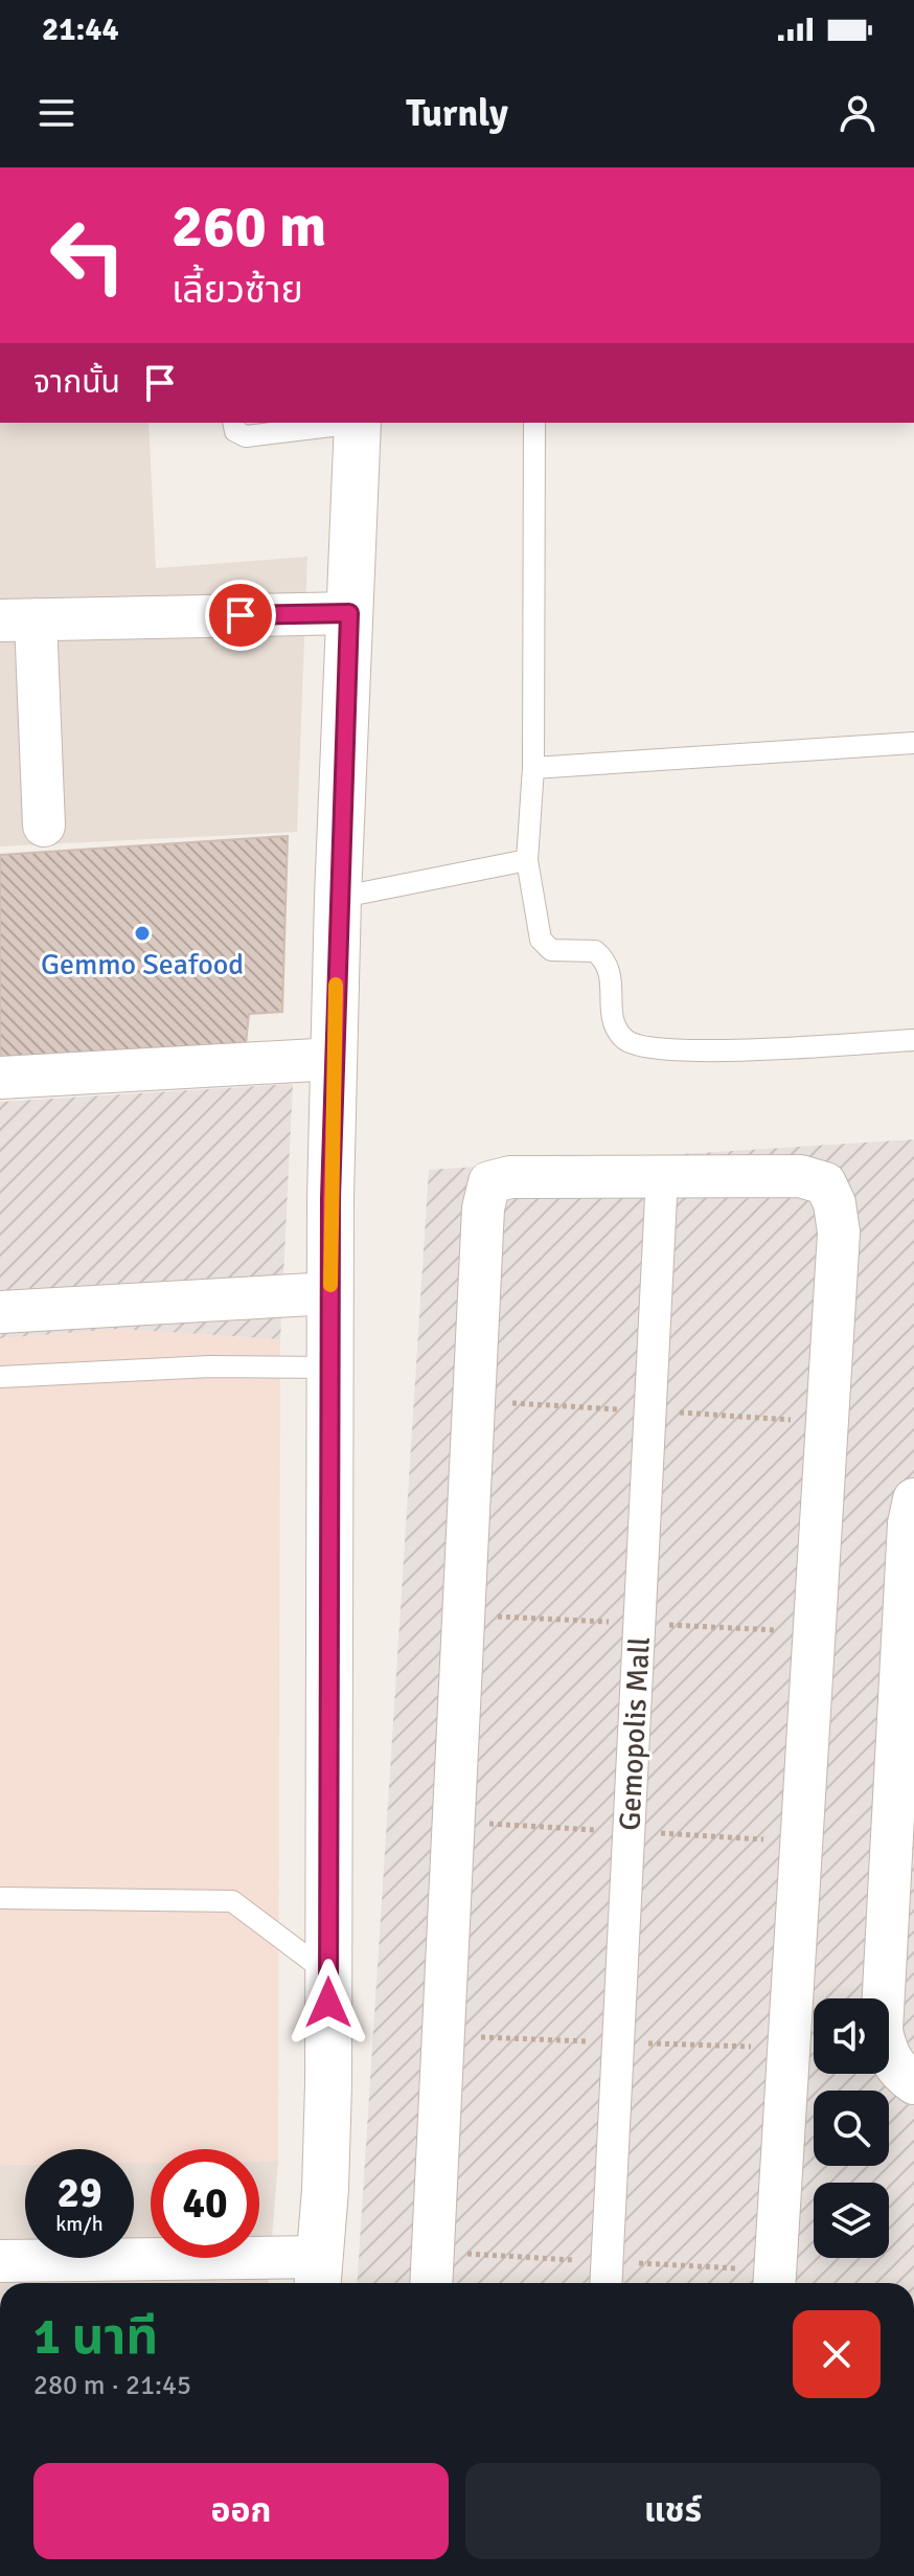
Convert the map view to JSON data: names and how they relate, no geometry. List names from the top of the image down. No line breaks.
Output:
{"streets":{"street":["Gemopolis Mall"]},"places":["Gemmo Seafood"],"page":{"status":"21:44","header":"Turnly","turn":["260 m","เลี้ยวซ้าย"],"then":"จากนั้น","speed":"29 km/h","limit":"40","heading":["1 นาที","280 m · 21:45"],"buttons":["ออก","แชร์"]}}
